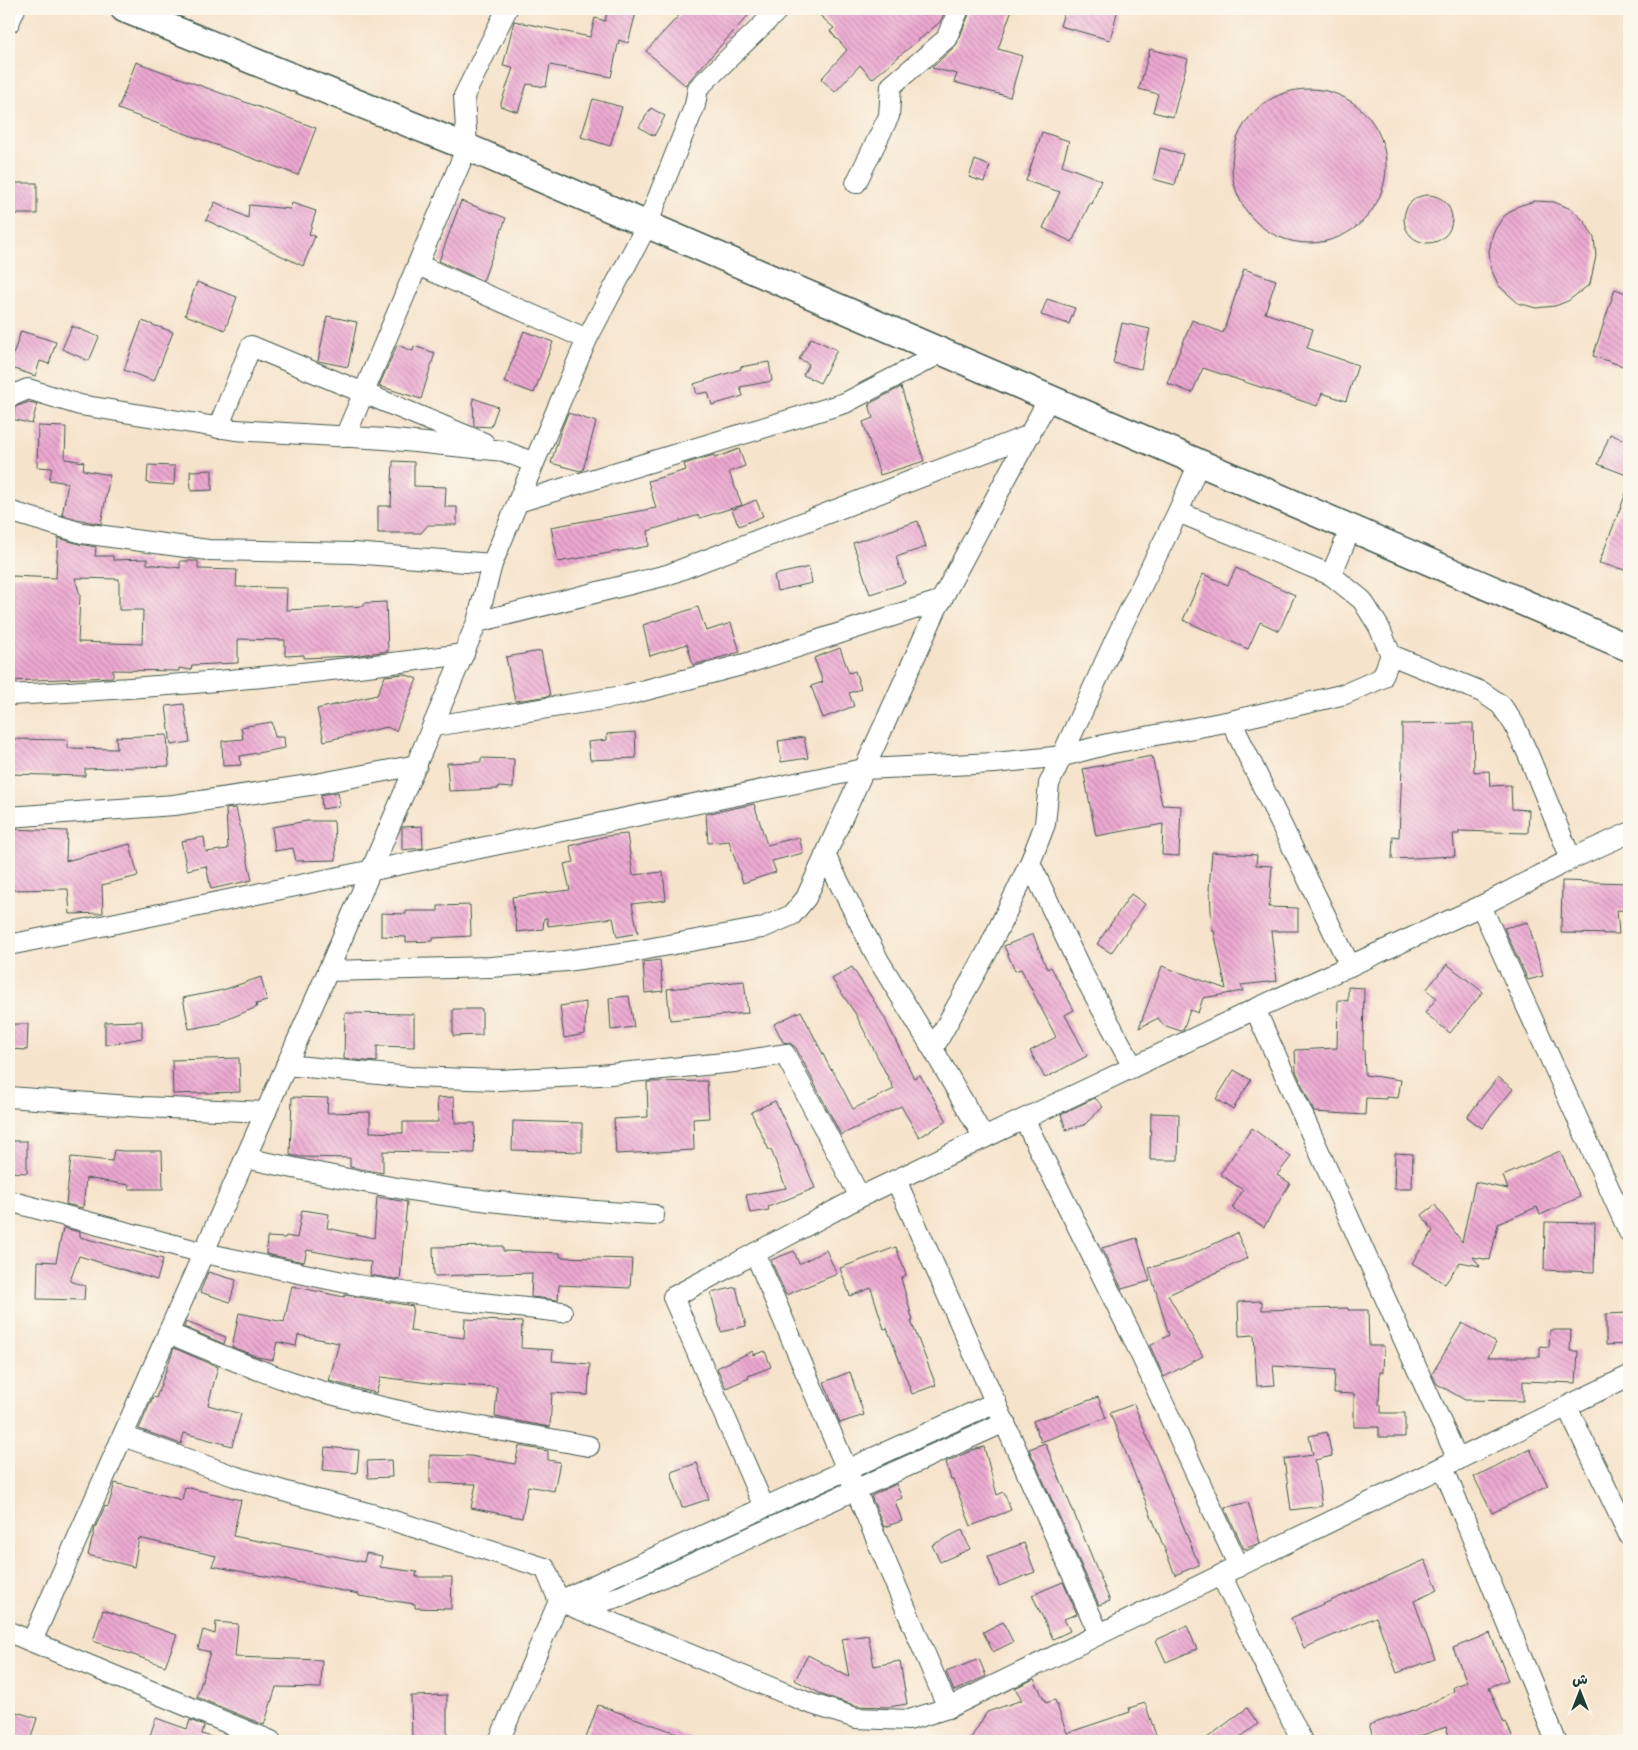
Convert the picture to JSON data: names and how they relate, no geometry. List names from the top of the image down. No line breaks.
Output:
{"north":"top"}
